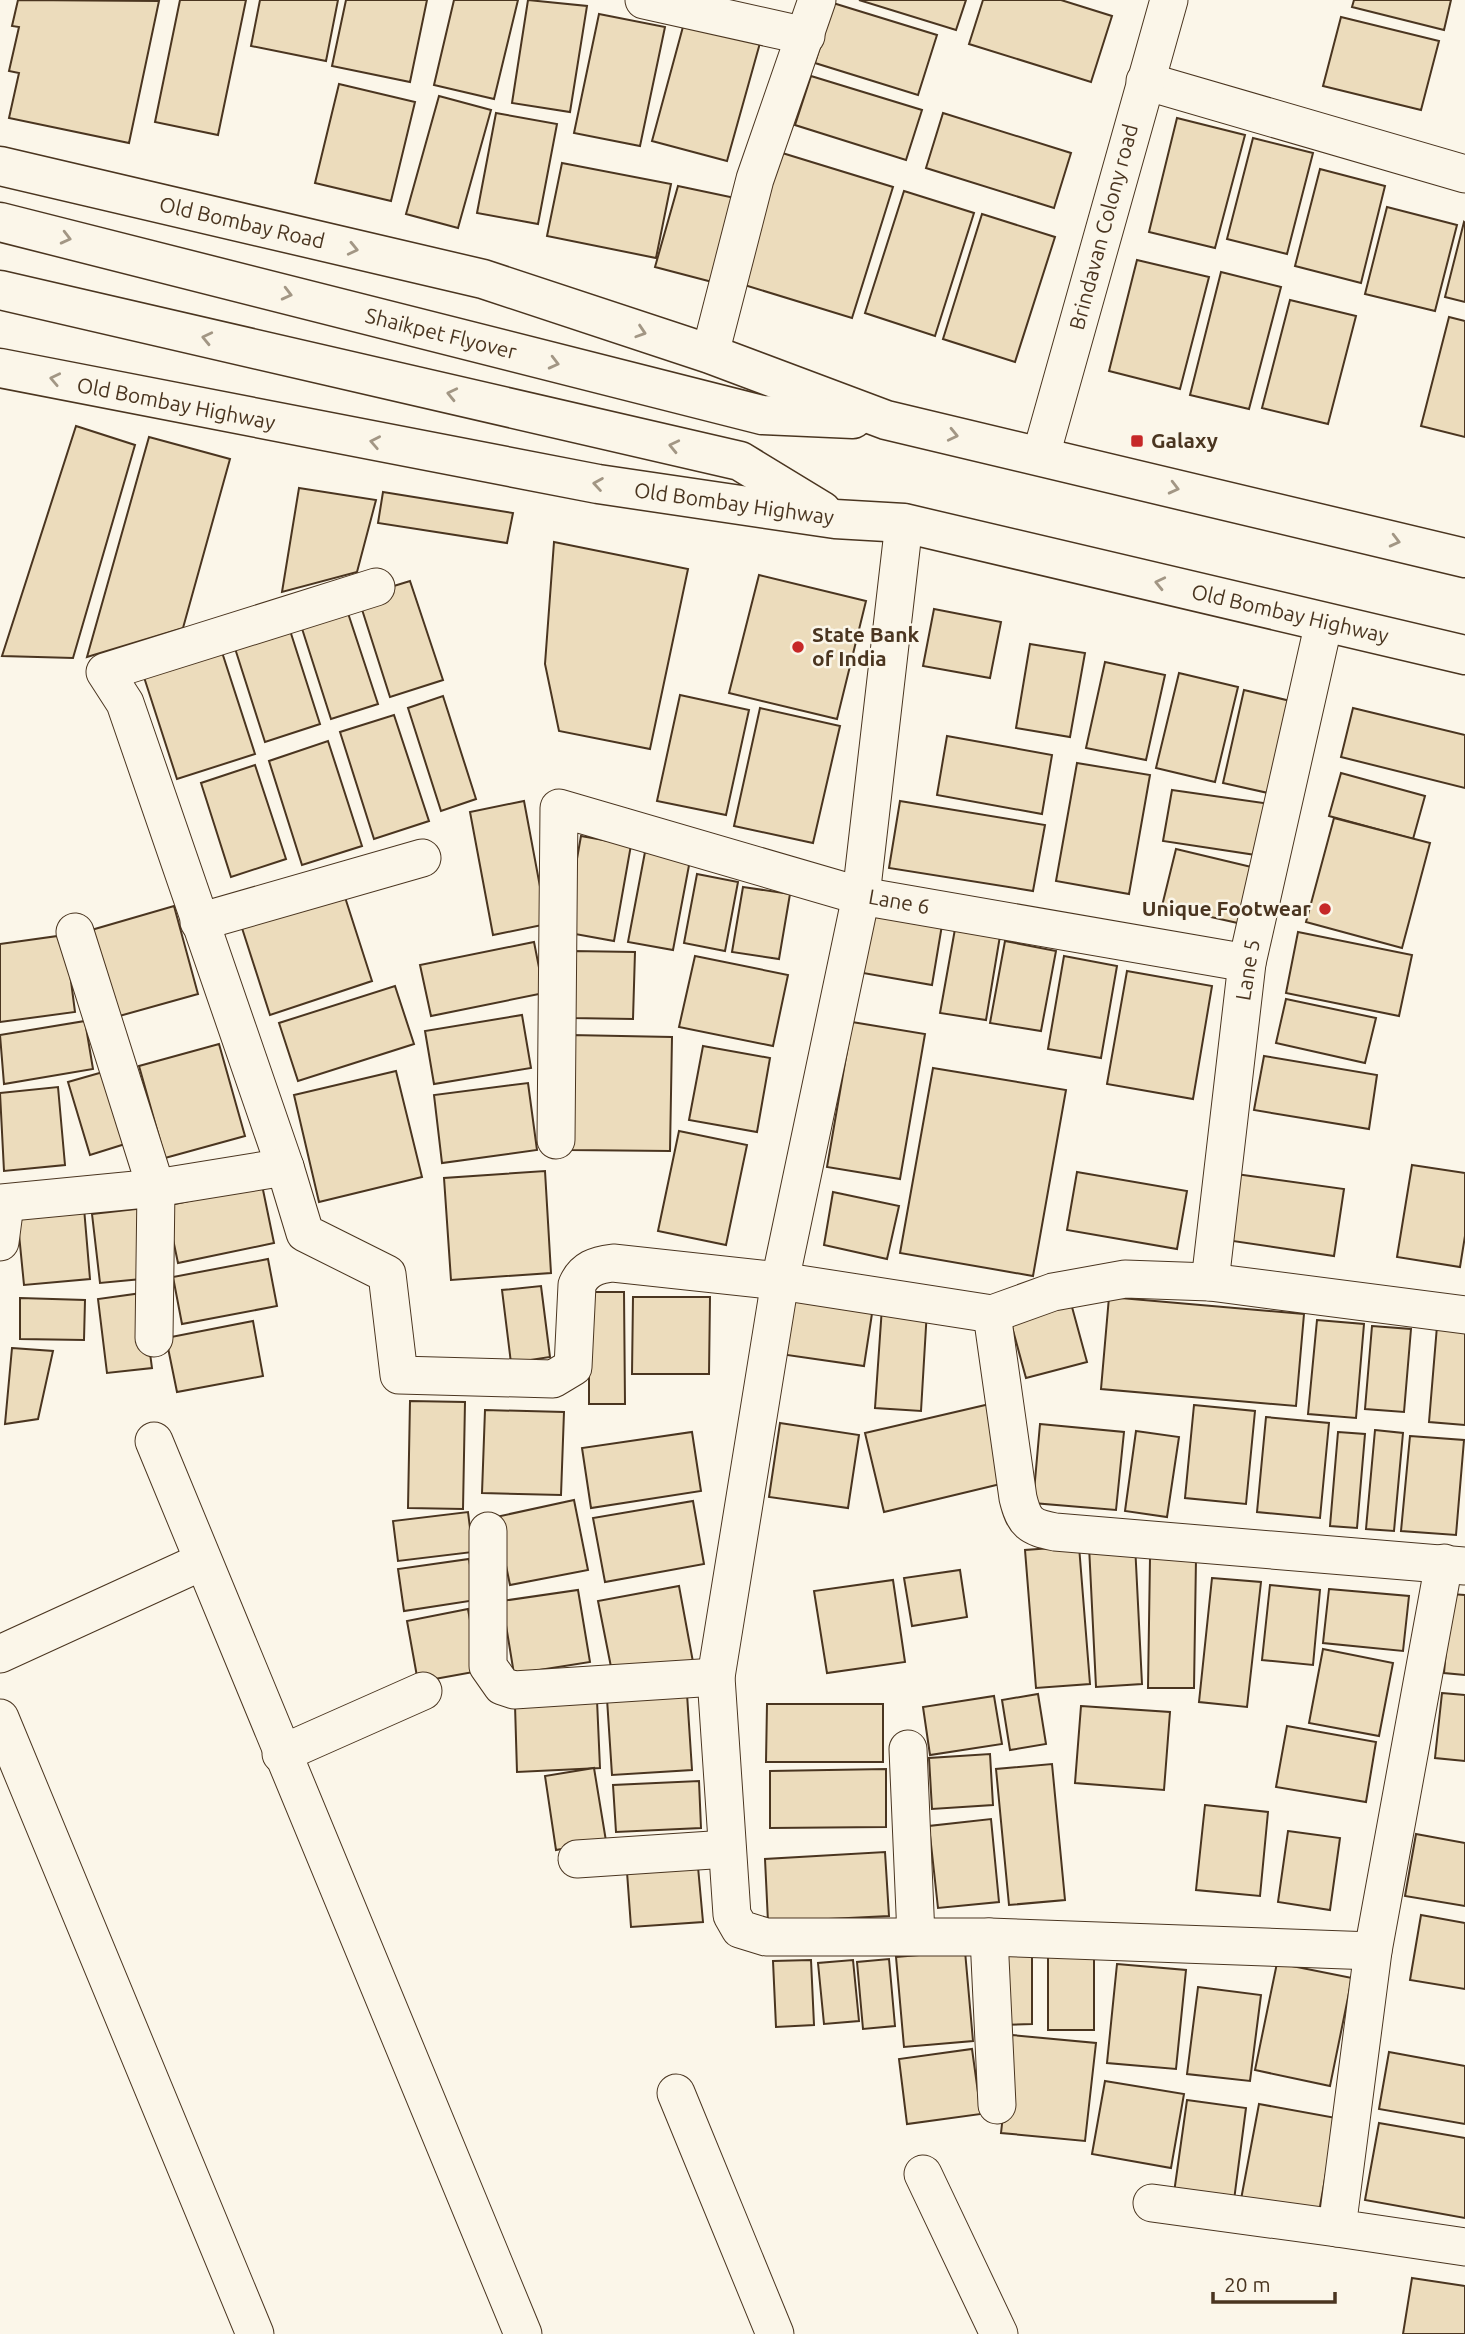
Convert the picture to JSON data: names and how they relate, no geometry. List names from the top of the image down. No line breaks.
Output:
{"streets":{"main road":["Old Bombay Road","Shaikpet Flyover","Old Bombay Highway"],"street":["Brindavan Colony road","Lane 6","Lane 5"]},"crossings":[["Old Bombay Highway","Lane 5"],["Lane 6","Lane 5"]],"places":{"transit":["Galaxy"],"other":["State Bank of India","Unique Footwear"]},"scale_bar":"20 m"}
